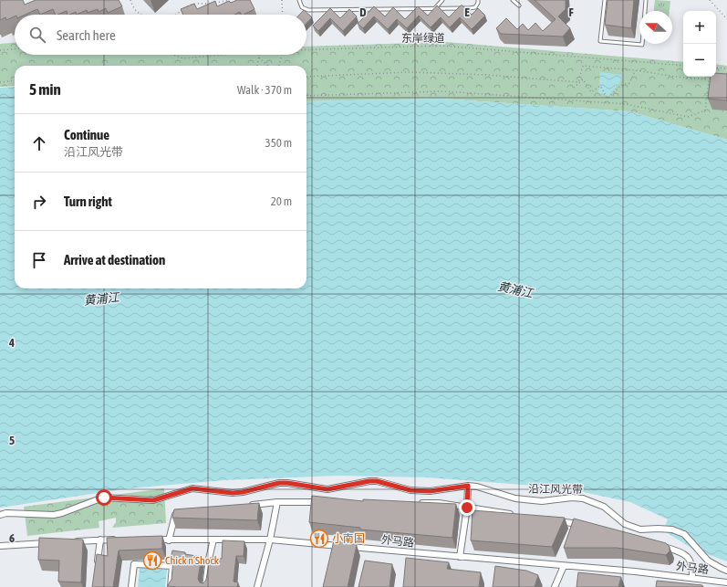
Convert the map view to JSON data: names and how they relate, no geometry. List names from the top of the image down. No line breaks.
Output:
{"streets":{"street":["沿江风光带","外马路"],"path":["东岸绿道"]},"water":["黄浦江"],"places":{"restaurant":["小南国","Chick n´Shock"]},"north":"left","page":{"map_buttons":["+","−"],"search":"Search here","heading":["5 min","Walk · 370 m"],"list":[["Continue","沿江风光带","350 m"],["Turn right","20 m"],"Arrive at destination"]},"grid":{"columns":["D","E","F"],"rows":["4","5","6"]}}
